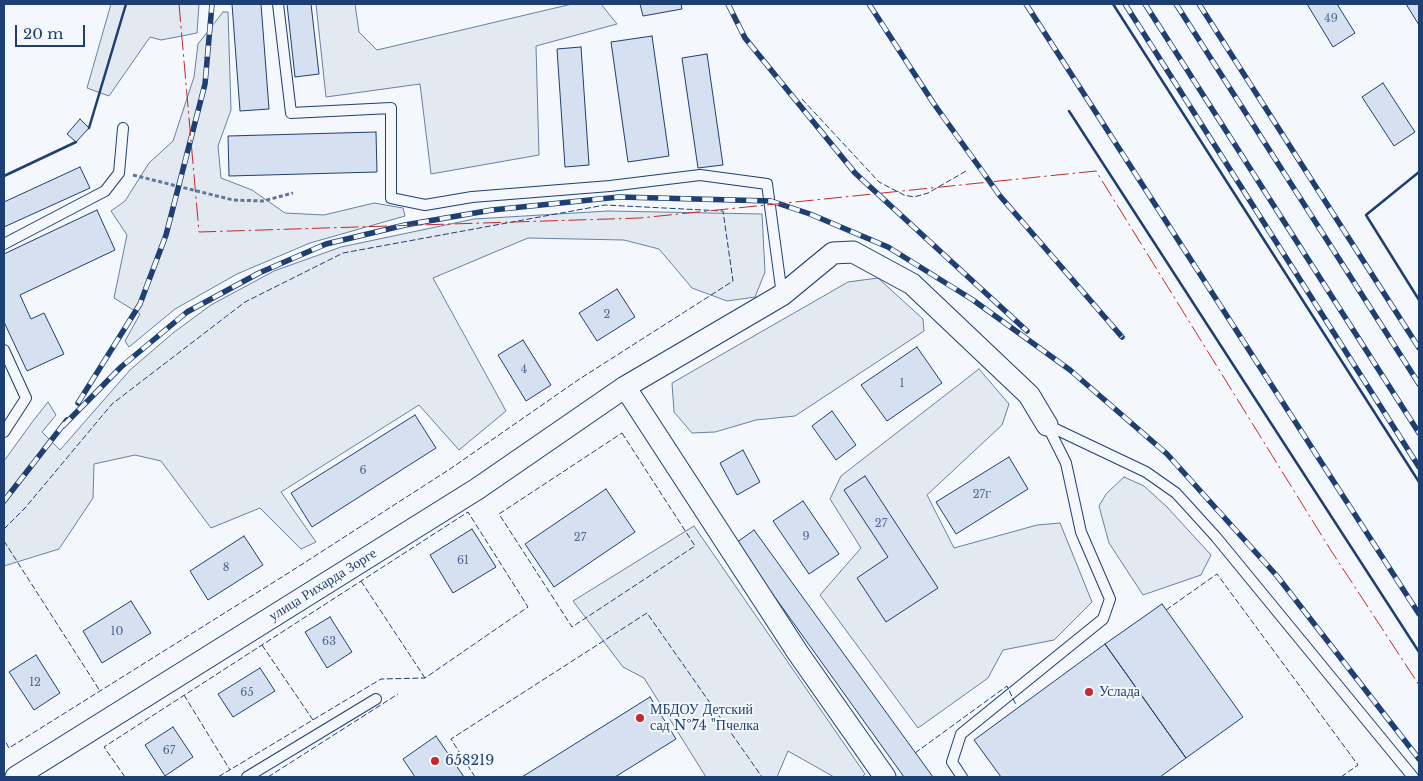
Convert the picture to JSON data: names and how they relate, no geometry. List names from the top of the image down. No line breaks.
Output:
{"streets":{"street":["улица Рихарда Зорге"]},"places":["Услада","МБДОУ Детский сад №74 \"Пчелка","658219"],"house_numbers":["49","2","4","1","6","27Г","27","9","27","61","8","10","63","12","65","67"],"scale_bar":"20 m"}
